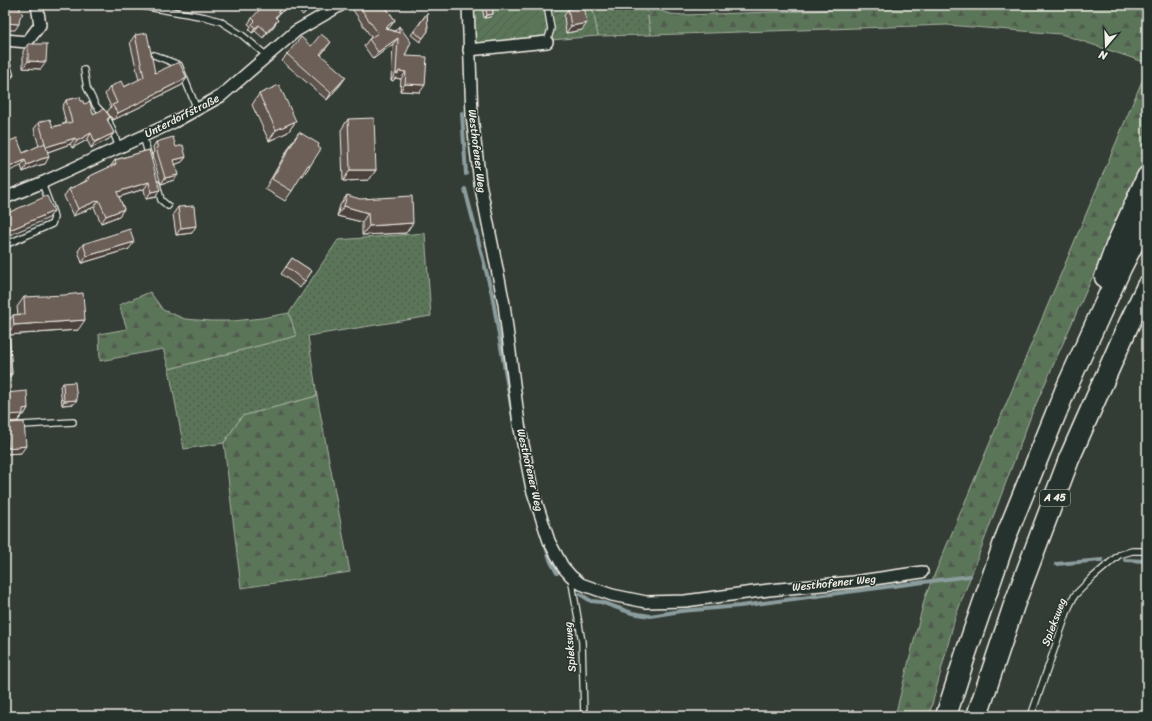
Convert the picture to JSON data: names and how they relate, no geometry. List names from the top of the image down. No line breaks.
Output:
{"streets":{"highway":["A 45"],"street":["Unterdorfstraße","Westhofener Weg"],"lane":["Spieksweg"]},"crossings":[["Westhofener Weg","Spieksweg"]],"north":"bottom"}
